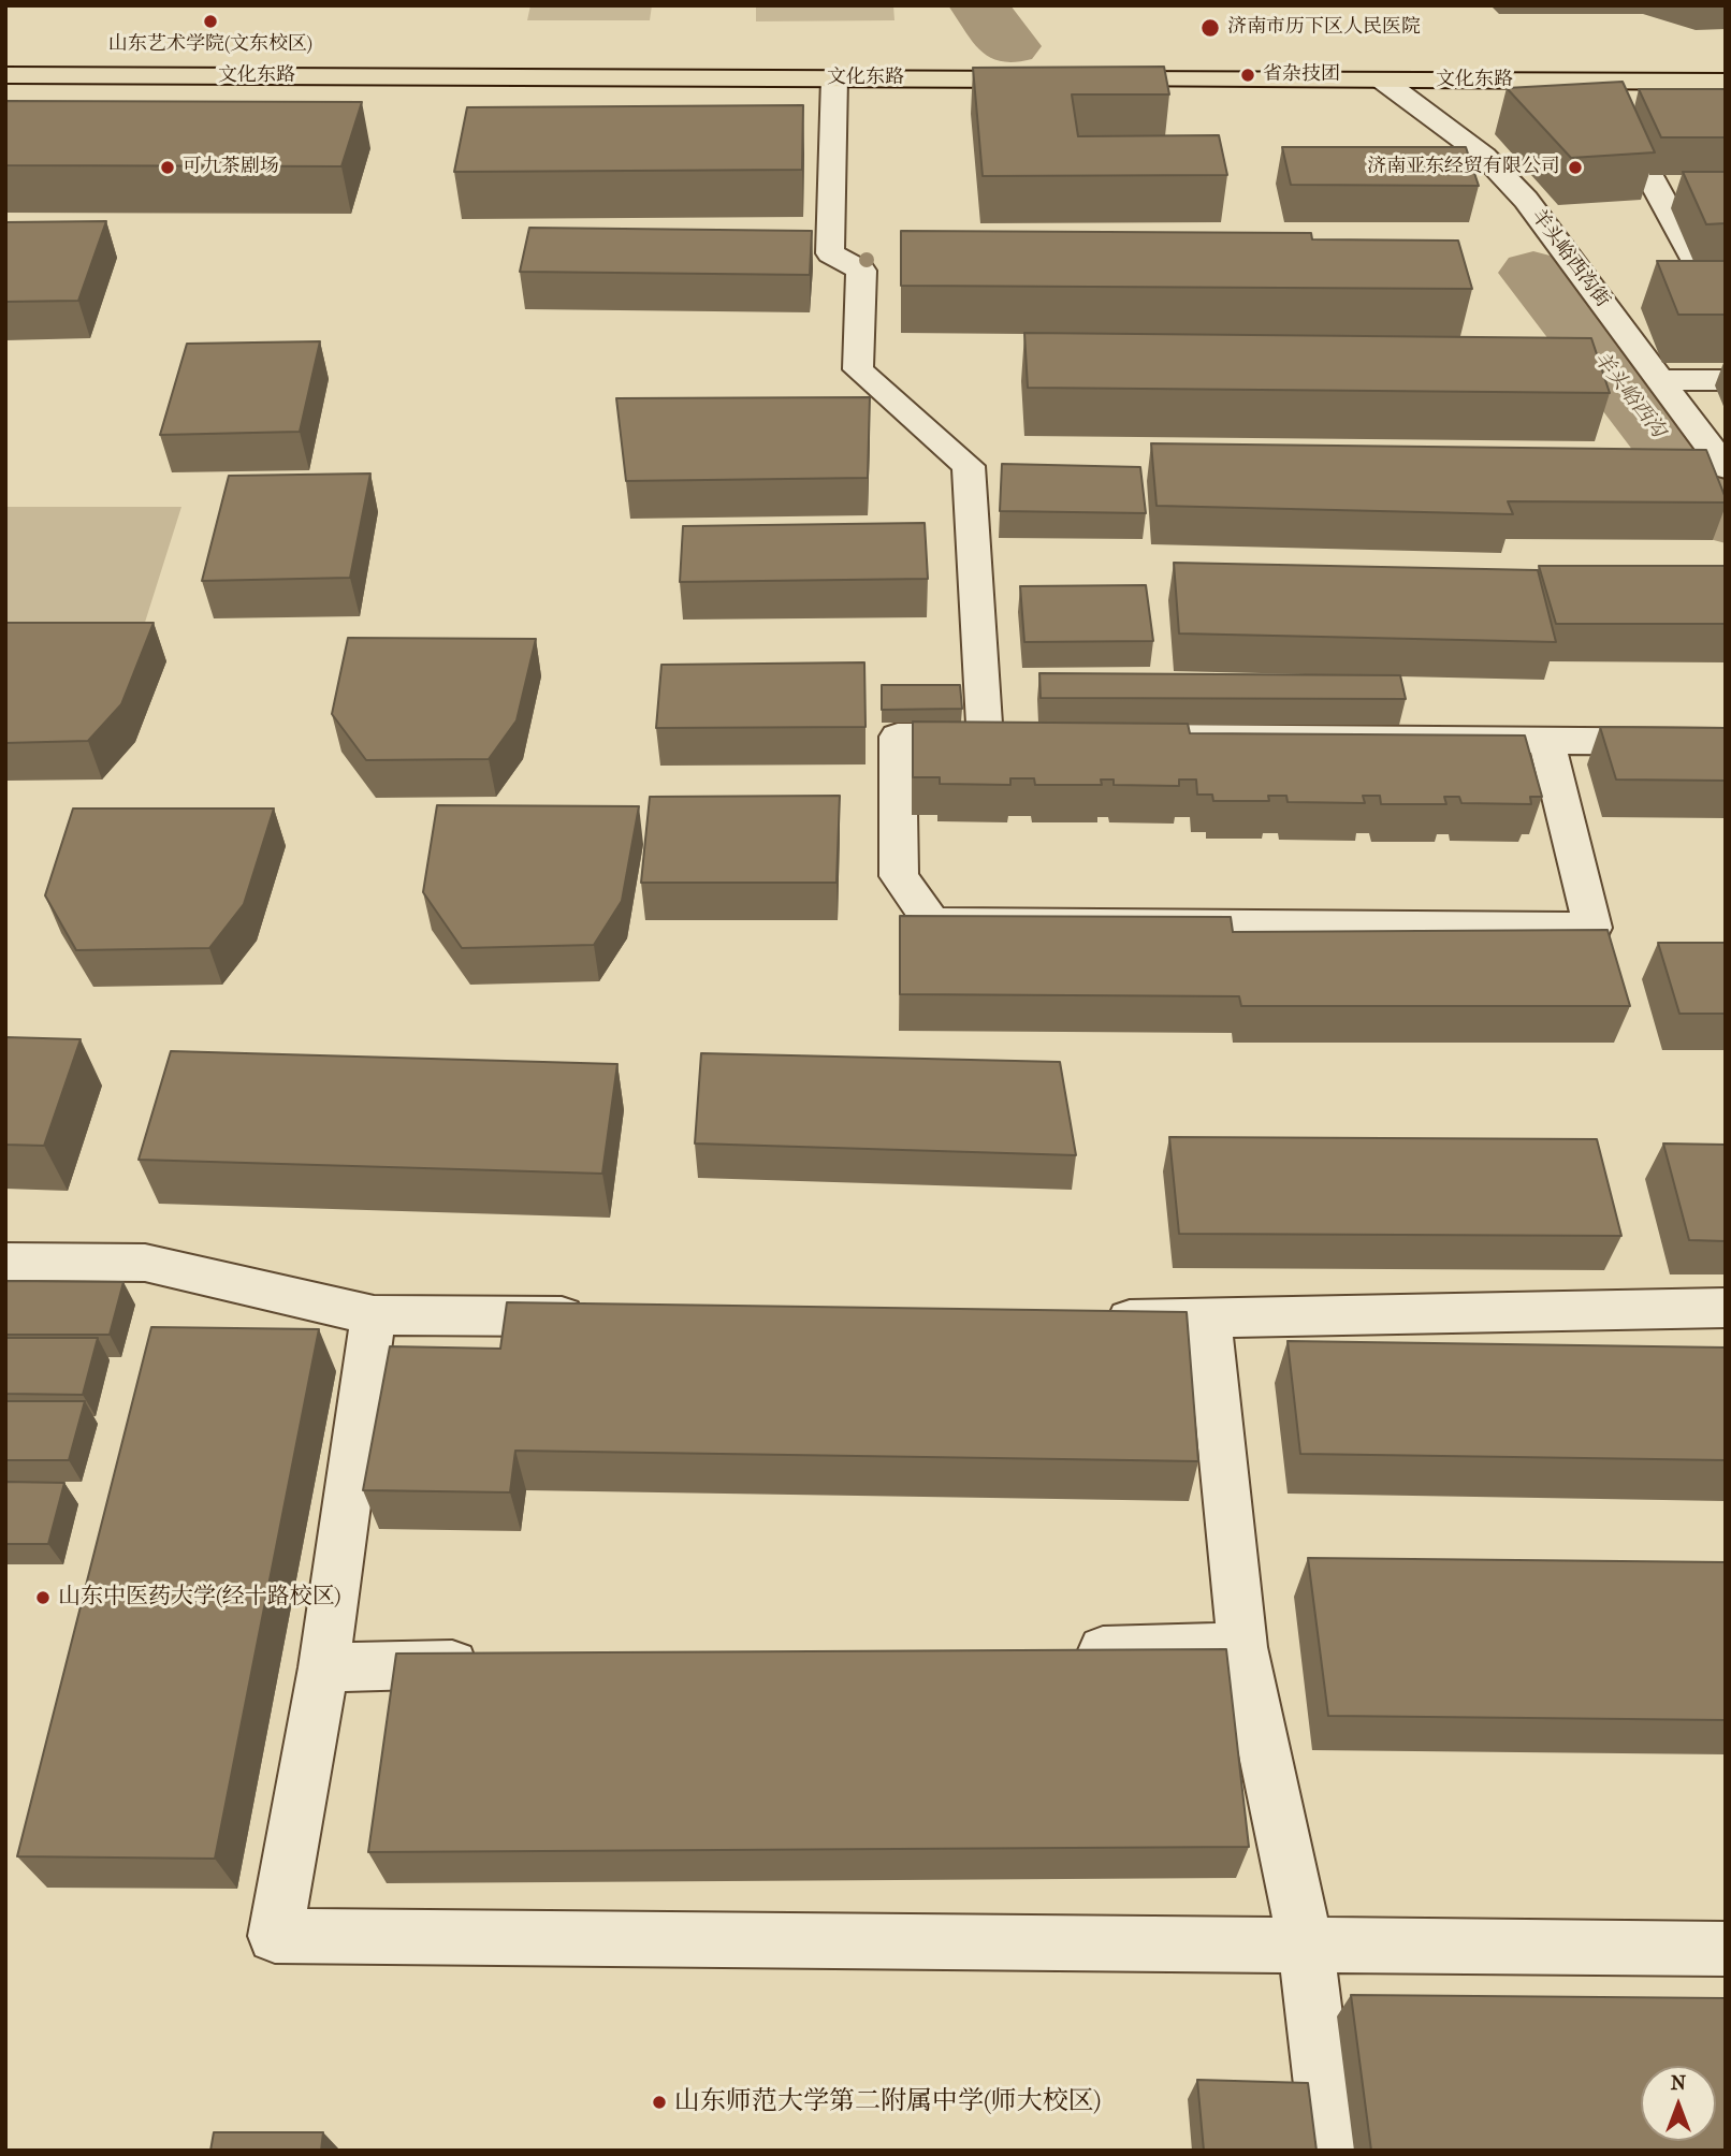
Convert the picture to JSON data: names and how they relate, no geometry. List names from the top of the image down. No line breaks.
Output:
{"streets":{"main road":["文化东路"],"street":["羊头峪西沟街"]},"crossings":[["文化东路","羊头峪西沟街"]],"water":["羊头峪西沟"],"places":["山东艺术学院(文东校区)","济南市历下区人民医院","省杂技团","可九茶剧场","济南亚东经贸有限公司","山东中医药大学(经十路校区)","山东师范大学第二附属中学(师大校区)"],"north":"top"}
